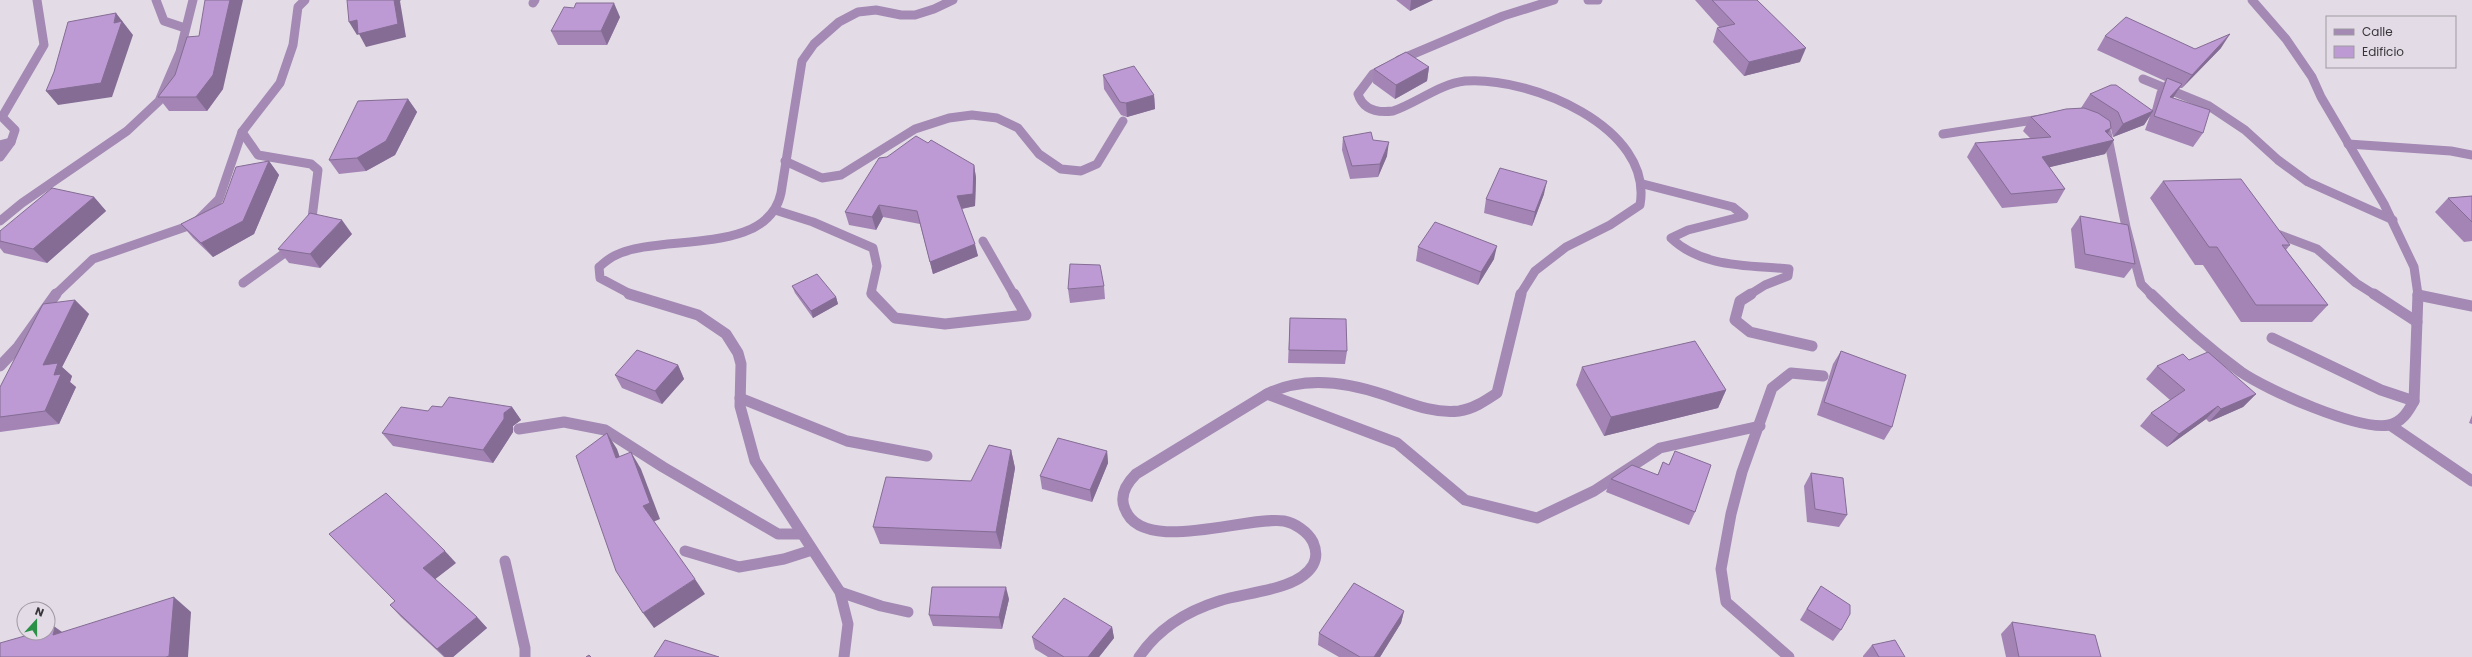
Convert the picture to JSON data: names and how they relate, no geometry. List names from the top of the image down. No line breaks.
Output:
{"legend":["Calle","Edificio"],"north":"top"}
